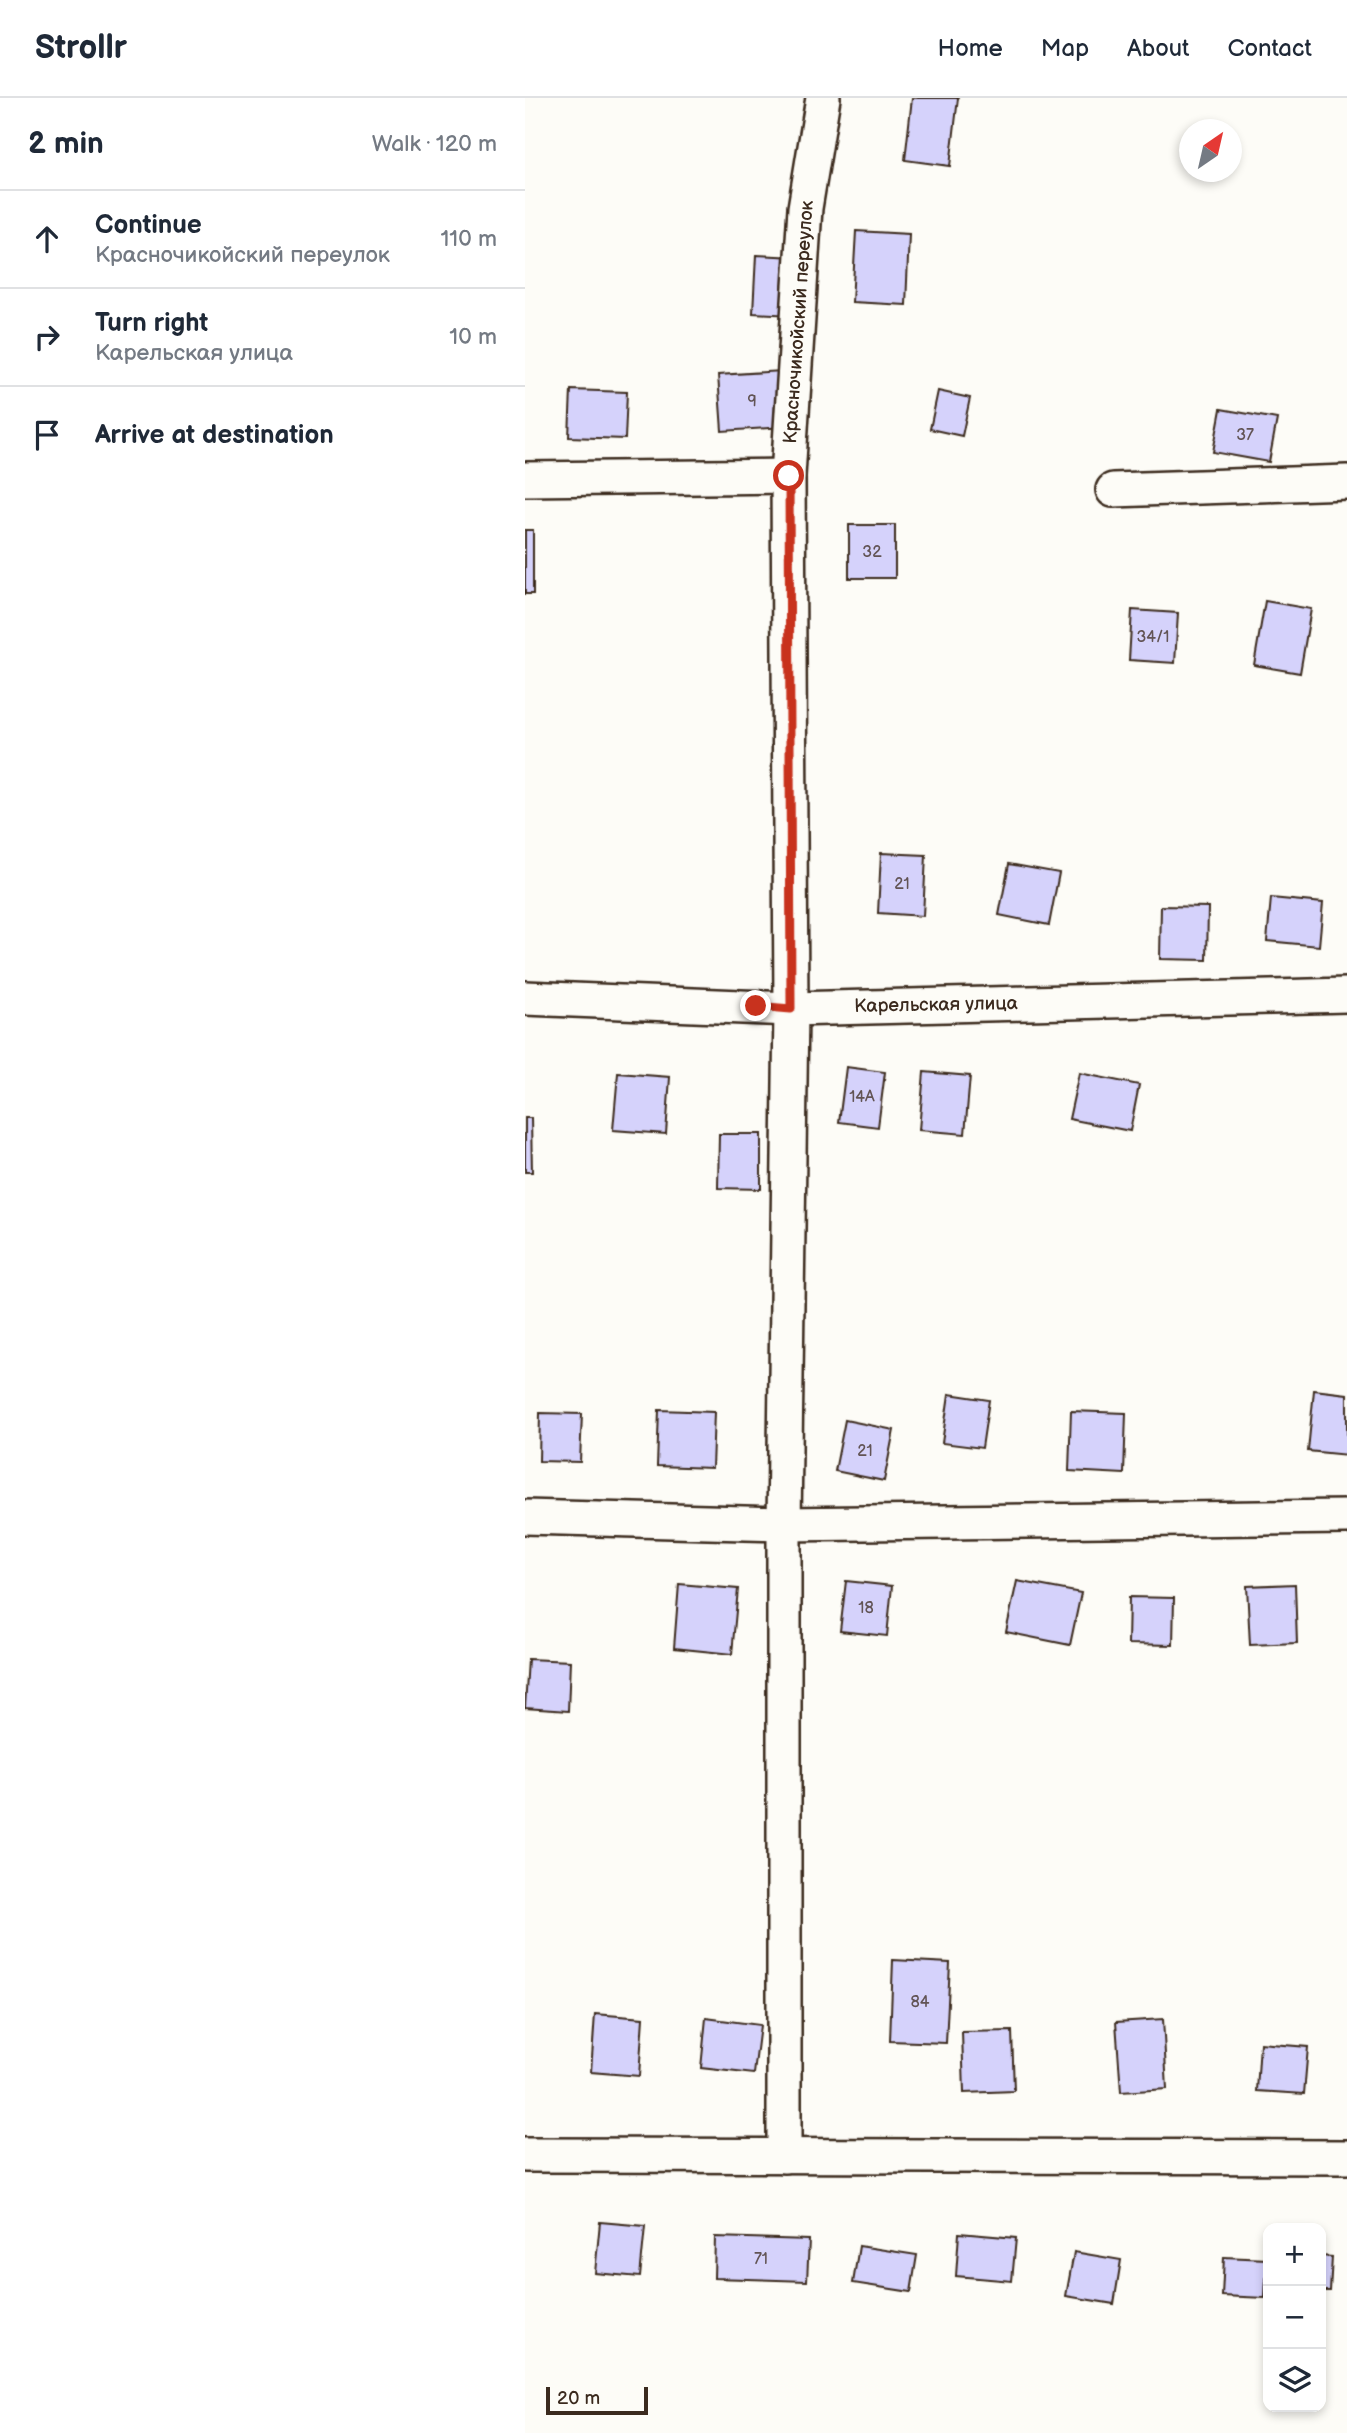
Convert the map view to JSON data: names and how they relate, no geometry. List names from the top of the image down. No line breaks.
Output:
{"streets":{"street":["Красночикойский переулок","Карельская улица"]},"crossings":[["Красночикойский переулок","Карельская улица"]],"house_numbers":["9","37","32","34/1","21","14А","21","18","84","71"],"scale_bar":"20 m","north":"top right","page":{"header":"Strollr","nav":["Home","Map","About","Contact"],"heading":["2 min","Walk · 120 m"],"list":[["Continue","Красночикойский переулок","110 m"],["Turn right","Карельская улица","10 m"],"Arrive at destination"],"map_buttons":["+","−"],"scale":"20 m"}}
